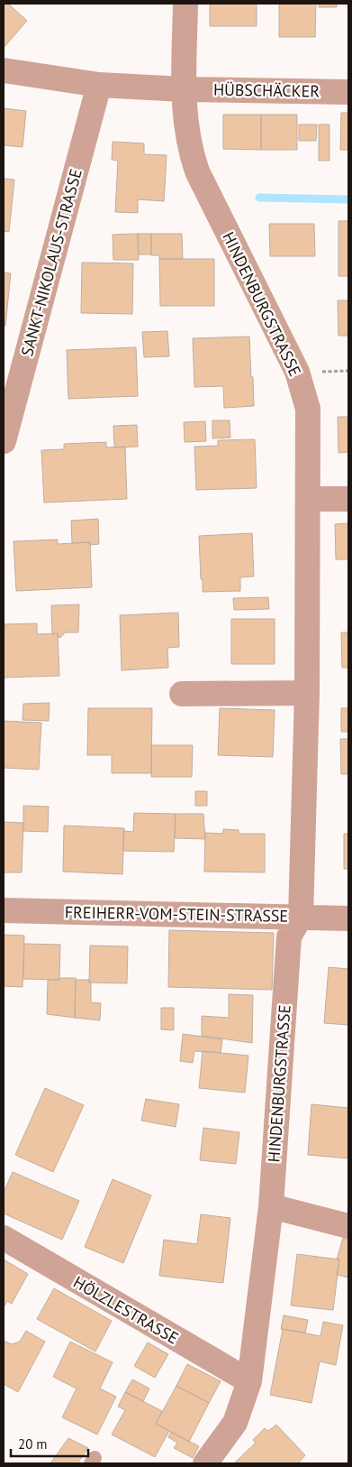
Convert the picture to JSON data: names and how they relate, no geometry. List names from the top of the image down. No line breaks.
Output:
{"streets":{"street":["HÜBSCHÄCKER","SANKT-NIKOLAUS-STRASSE","HINDENBURGSTRASSE","FREIHERR-VOM-STEIN-STRASSE","HÖLZLESTRASSE"]},"crossings":[["HÜBSCHÄCKER","SANKT-NIKOLAUS-STRASSE"],["HÜBSCHÄCKER","HINDENBURGSTRASSE"],["HINDENBURGSTRASSE","FREIHERR-VOM-STEIN-STRASSE"],["HINDENBURGSTRASSE","HÖLZLESTRASSE"]],"scale_bar":"20 m"}
